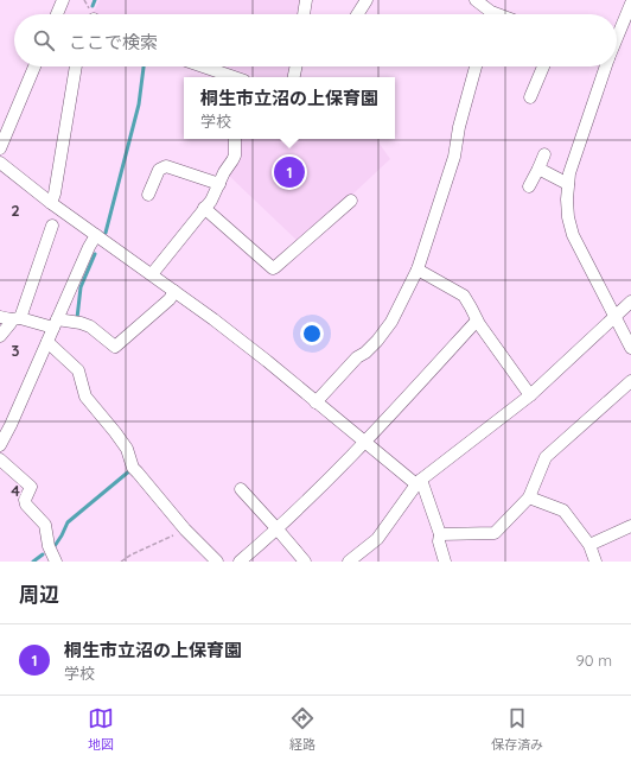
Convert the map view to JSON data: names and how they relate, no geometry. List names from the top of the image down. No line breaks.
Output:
{"page":{"search":"ここで検索","popup":["桐生市立沼の上保育園","学校"],"pins":"1","heading":"周辺","list":[{"mark":"1","name":"桐生市立沼の上保育園","note":"学校","value":"90 m"}],"nav":["地図","経路","保存済み"]},"grid":{"rows":["2","3","4"]}}
